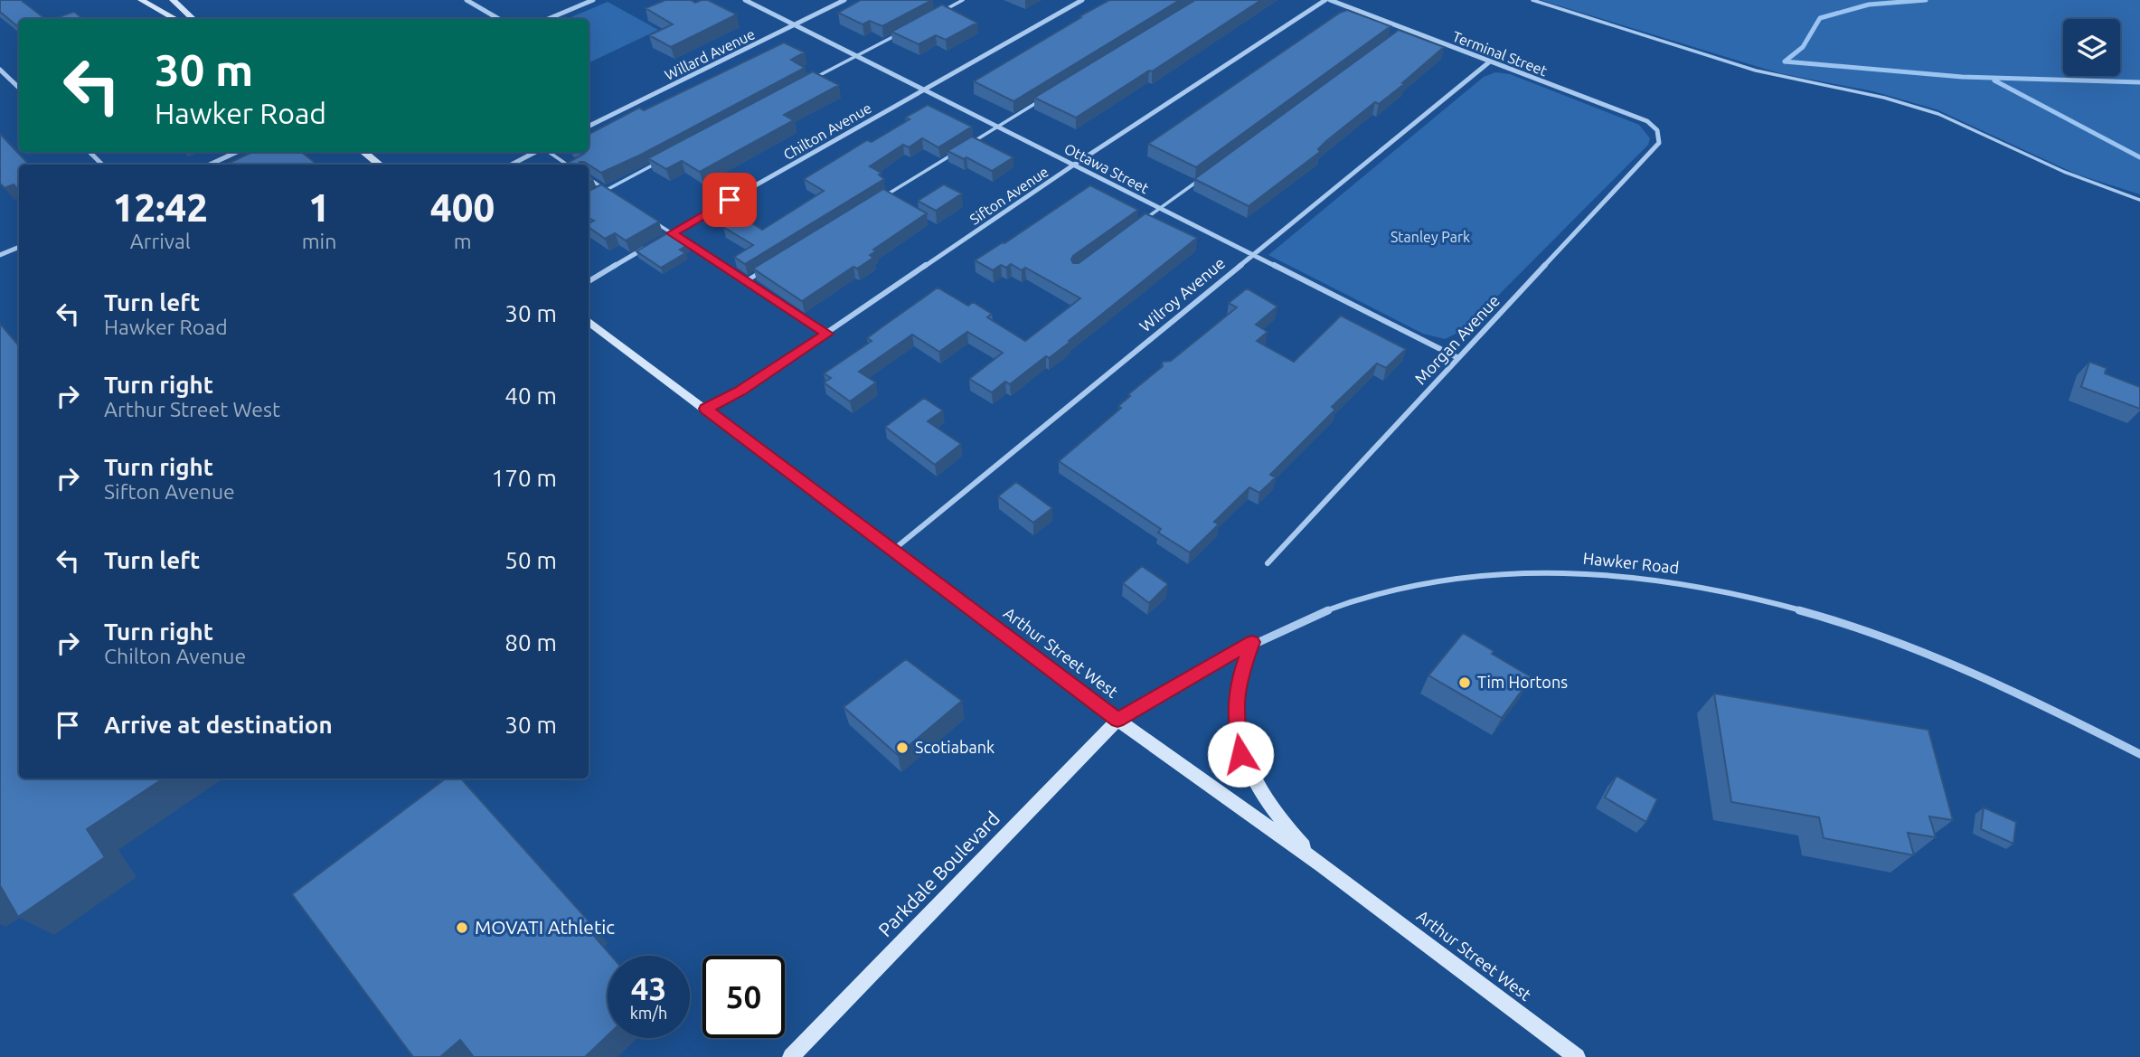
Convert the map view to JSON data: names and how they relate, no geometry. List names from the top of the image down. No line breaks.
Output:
{"streets":{"main road":["Arthur Street West","Parkdale Boulevard"],"street":["Terminal Street","Willard Avenue","Chilton Avenue","Ottawa Street","Sifton Avenue","Wilroy Avenue","Morgan Avenue","Hawker Road"]},"crossings":[["Terminal Street","Sifton Avenue"],["Terminal Street","Wilroy Avenue"],["Terminal Street","Morgan Avenue"],["Willard Avenue","Ottawa Street"],["Chilton Avenue","Ottawa Street"],["Ottawa Street","Sifton Avenue"],["Ottawa Street","Wilroy Avenue"],["Ottawa Street","Morgan Avenue"],["Sifton Avenue","Arthur Street West"],["Wilroy Avenue","Arthur Street West"],["Hawker Road","Arthur Street West"],["Hawker Road","Parkdale Boulevard"],["Arthur Street West","Parkdale Boulevard"]],"parks":["Stanley Park"],"places":["Tim Hortons","Scotiabank","MOVATI Athletic"],"page":{"turn":["30 m","Hawker Road"],"eta":["12:42","Arrival","1","min","400","m"],"list":[{"name":"Turn left","note":"Hawker Road","value":"30 m"},{"name":"Turn right","note":"Arthur Street West","value":"40 m"},{"name":"Turn right","note":"Sifton Avenue","value":"170 m"},{"name":"Turn left","value":"50 m"},{"name":"Turn right","note":"Chilton Avenue","value":"80 m"},{"name":"Arrive at destination","value":"30 m"}],"speed":"43 km/h","limit":"50"}}
